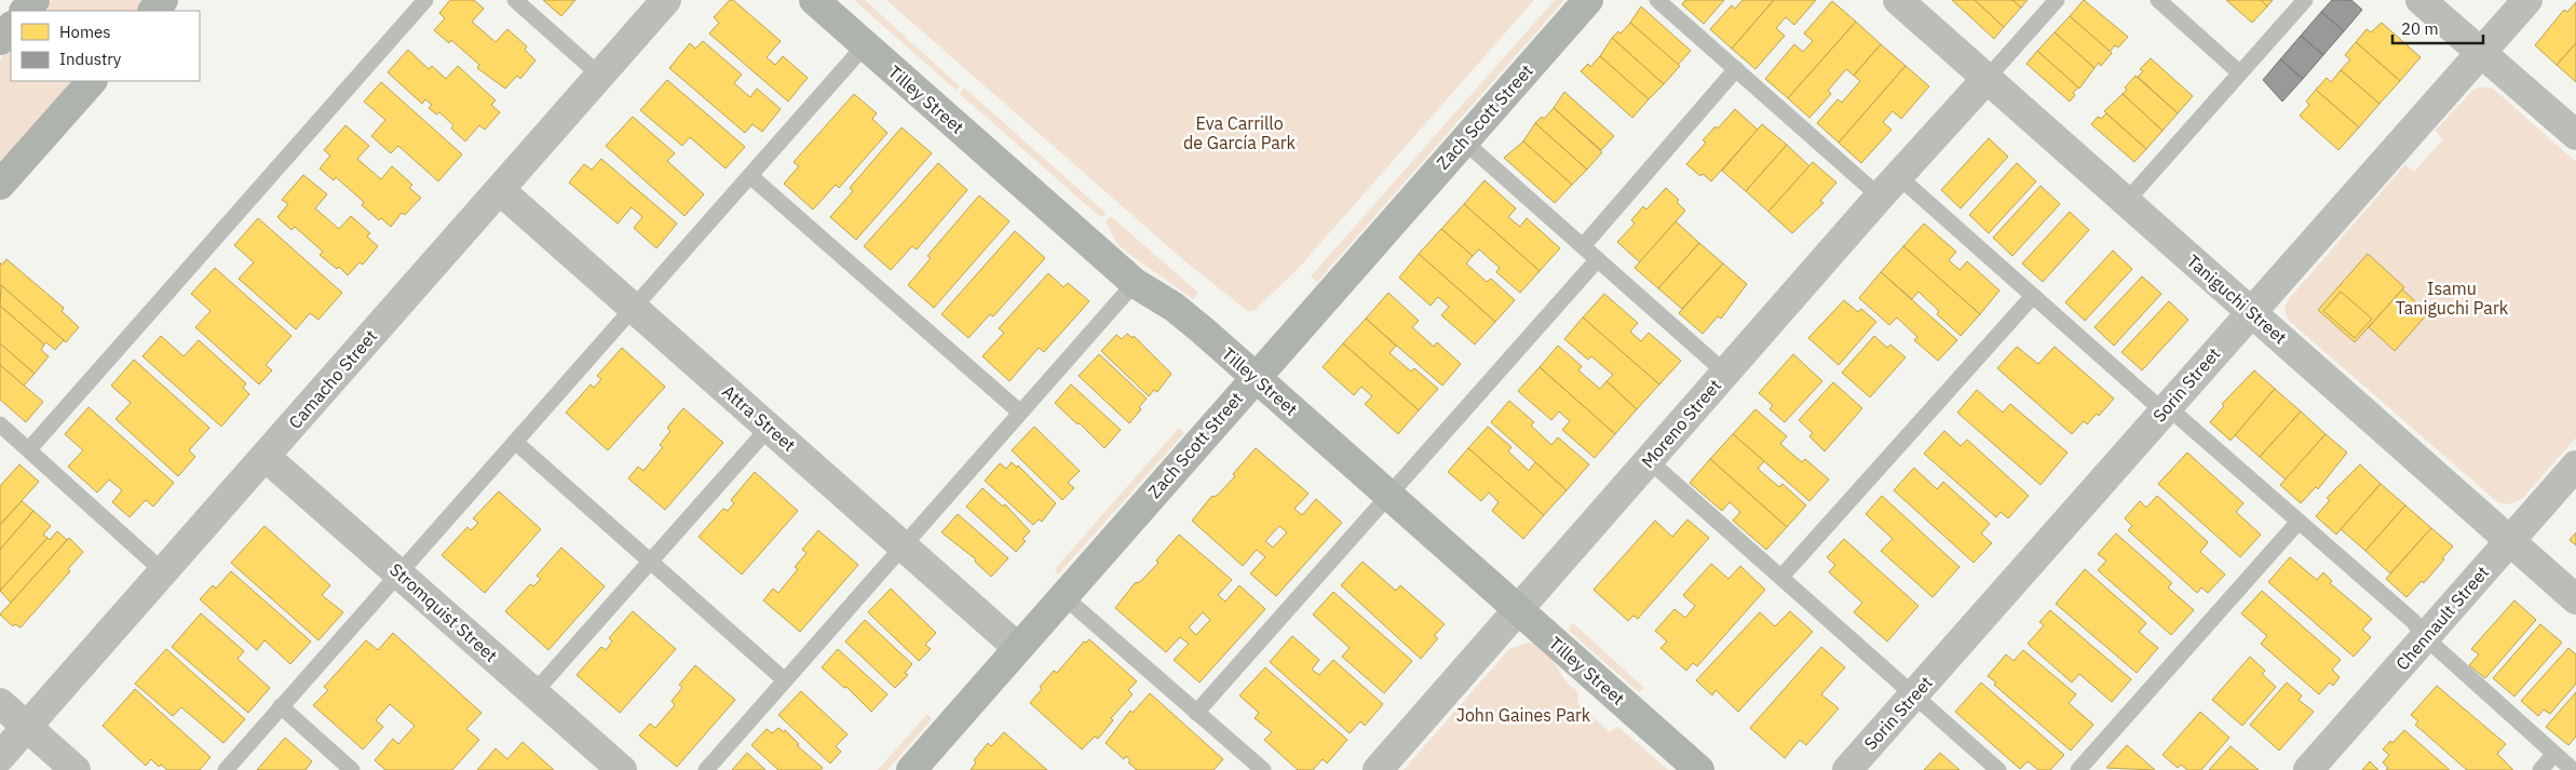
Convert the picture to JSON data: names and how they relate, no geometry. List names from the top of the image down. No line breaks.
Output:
{"streets":{"street":["Tilley Street","Zach Scott Street","Taniguchi Street","Camacho Street","Sorin Street","Attra Street","Moreno Street","Stromquist Street","Chennault Street"]},"crossings":[["Tilley Street","Zach Scott Street"],["Tilley Street","Moreno Street"],["Zach Scott Street","Attra Street"],["Taniguchi Street","Sorin Street"],["Taniguchi Street","Moreno Street"],["Taniguchi Street","Chennault Street"],["Camacho Street","Attra Street"],["Camacho Street","Stromquist Street"]],"parks":["Eva Carrillo de García Park","Isamu Taniguchi Park","John Gaines Park"],"legend":["Homes","Industry"],"scale_bar":"20 m"}
